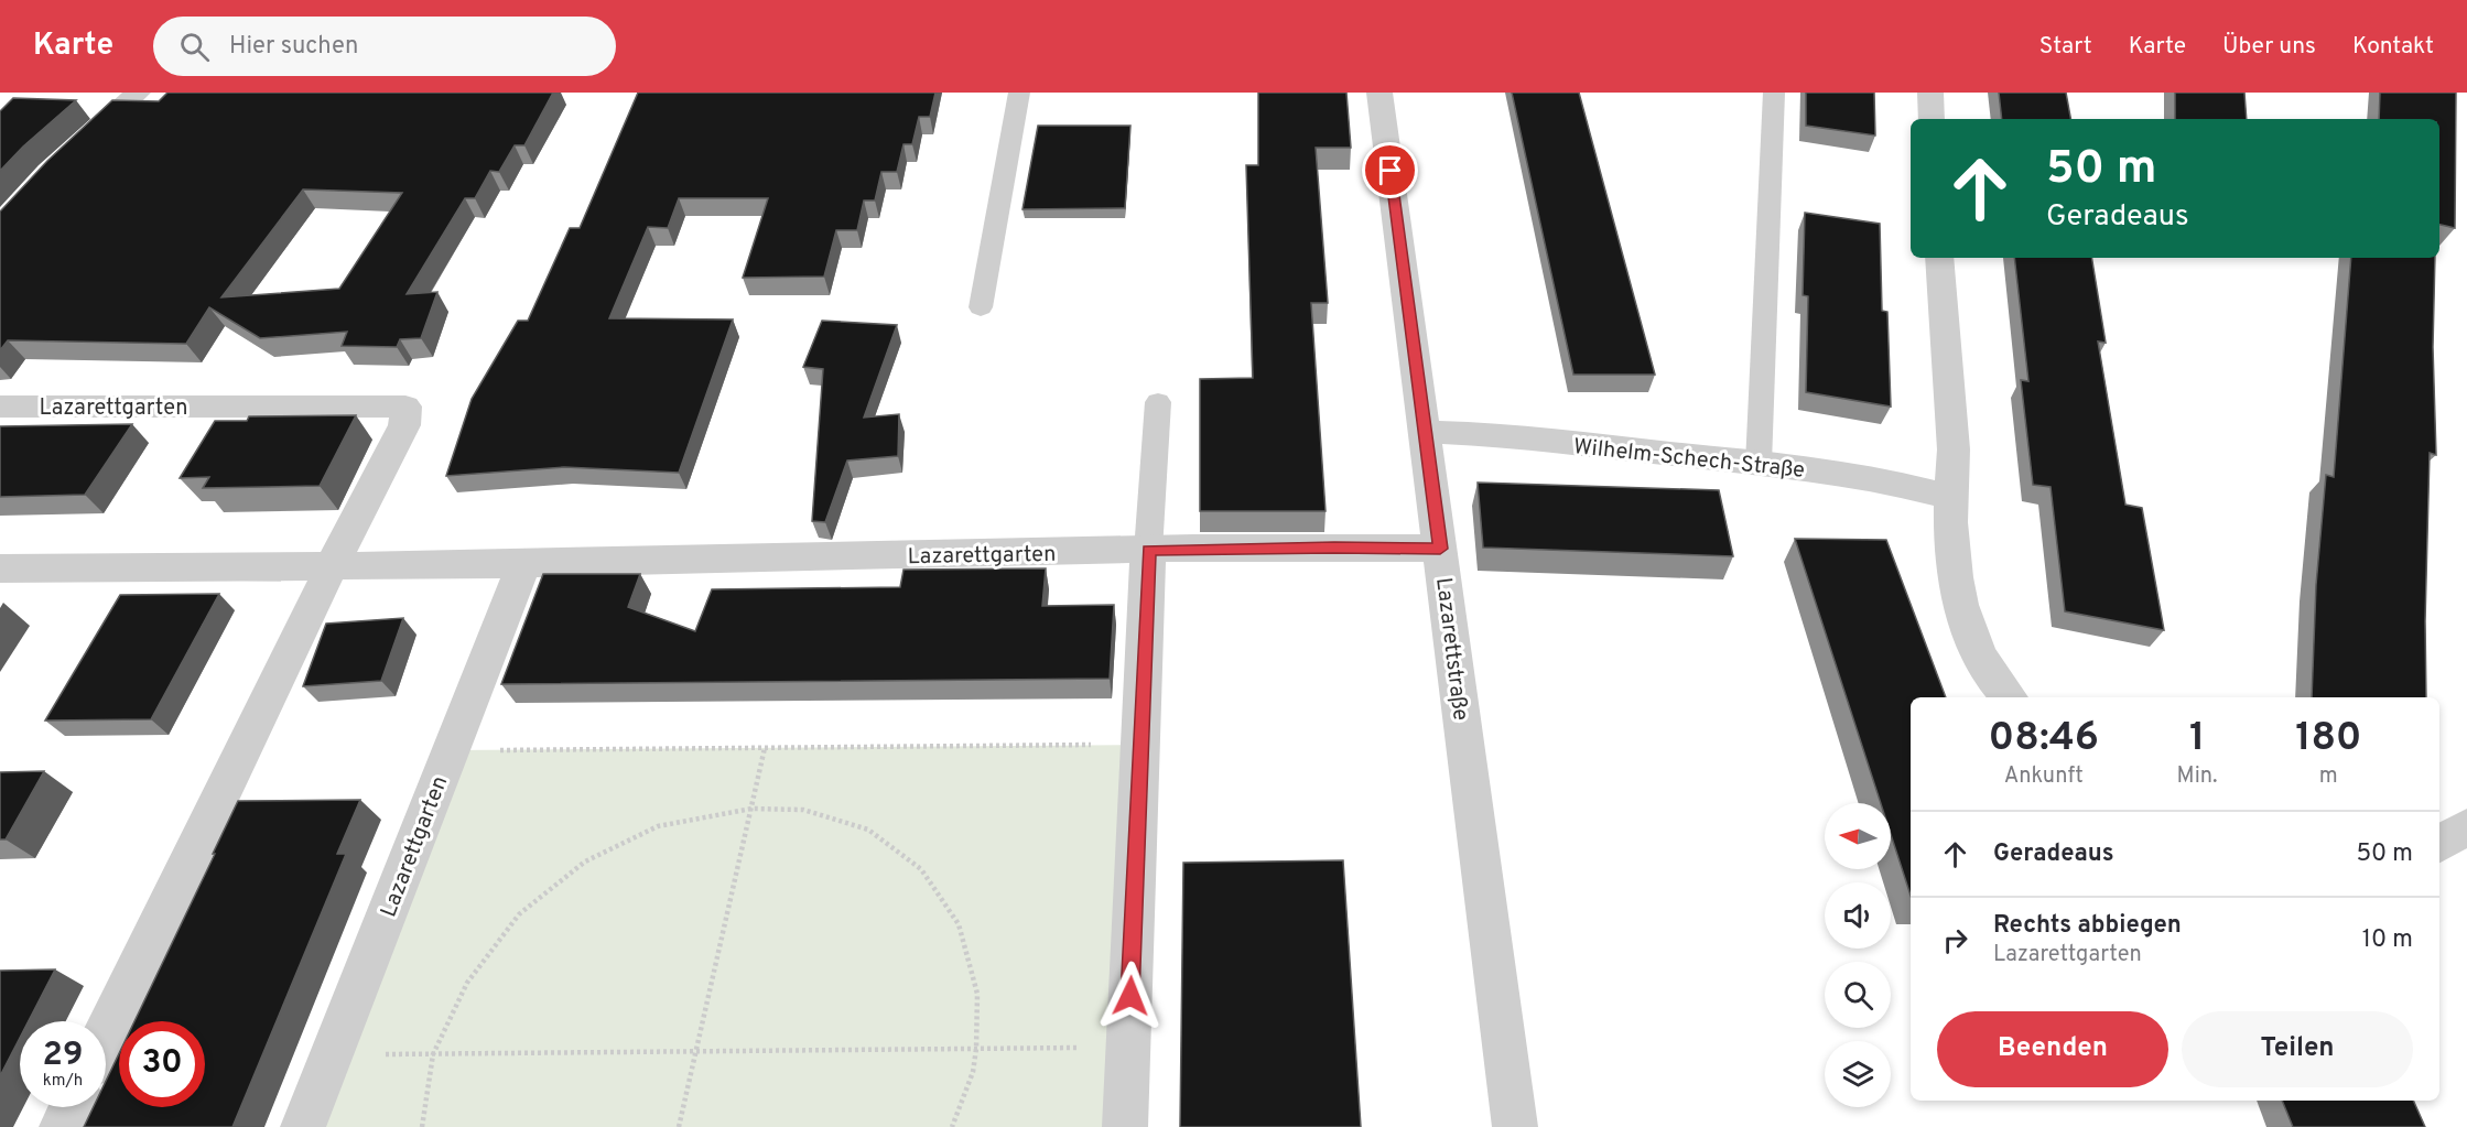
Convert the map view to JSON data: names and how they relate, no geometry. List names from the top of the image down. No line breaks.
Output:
{"streets":{"street":["Lazarettgarten","Wilhelm-Schech-Straße","Lazarettstraße"]},"crossings":[["Lazarettgarten","Lazarettstraße"],["Wilhelm-Schech-Straße","Lazarettstraße"]],"north":"left","page":{"header":"Karte","search":"Hier suchen","nav":["Start","Karte","Über uns","Kontakt"],"turn":["50 m","Geradeaus"],"eta":["08:46","Ankunft","1","Min.","180","m"],"list":[{"name":"Geradeaus","value":"50 m"},{"name":"Rechts abbiegen","note":"Lazarettgarten","value":"10 m"}],"buttons":["Beenden","Teilen"],"speed":"29 km/h","limit":"30"}}
